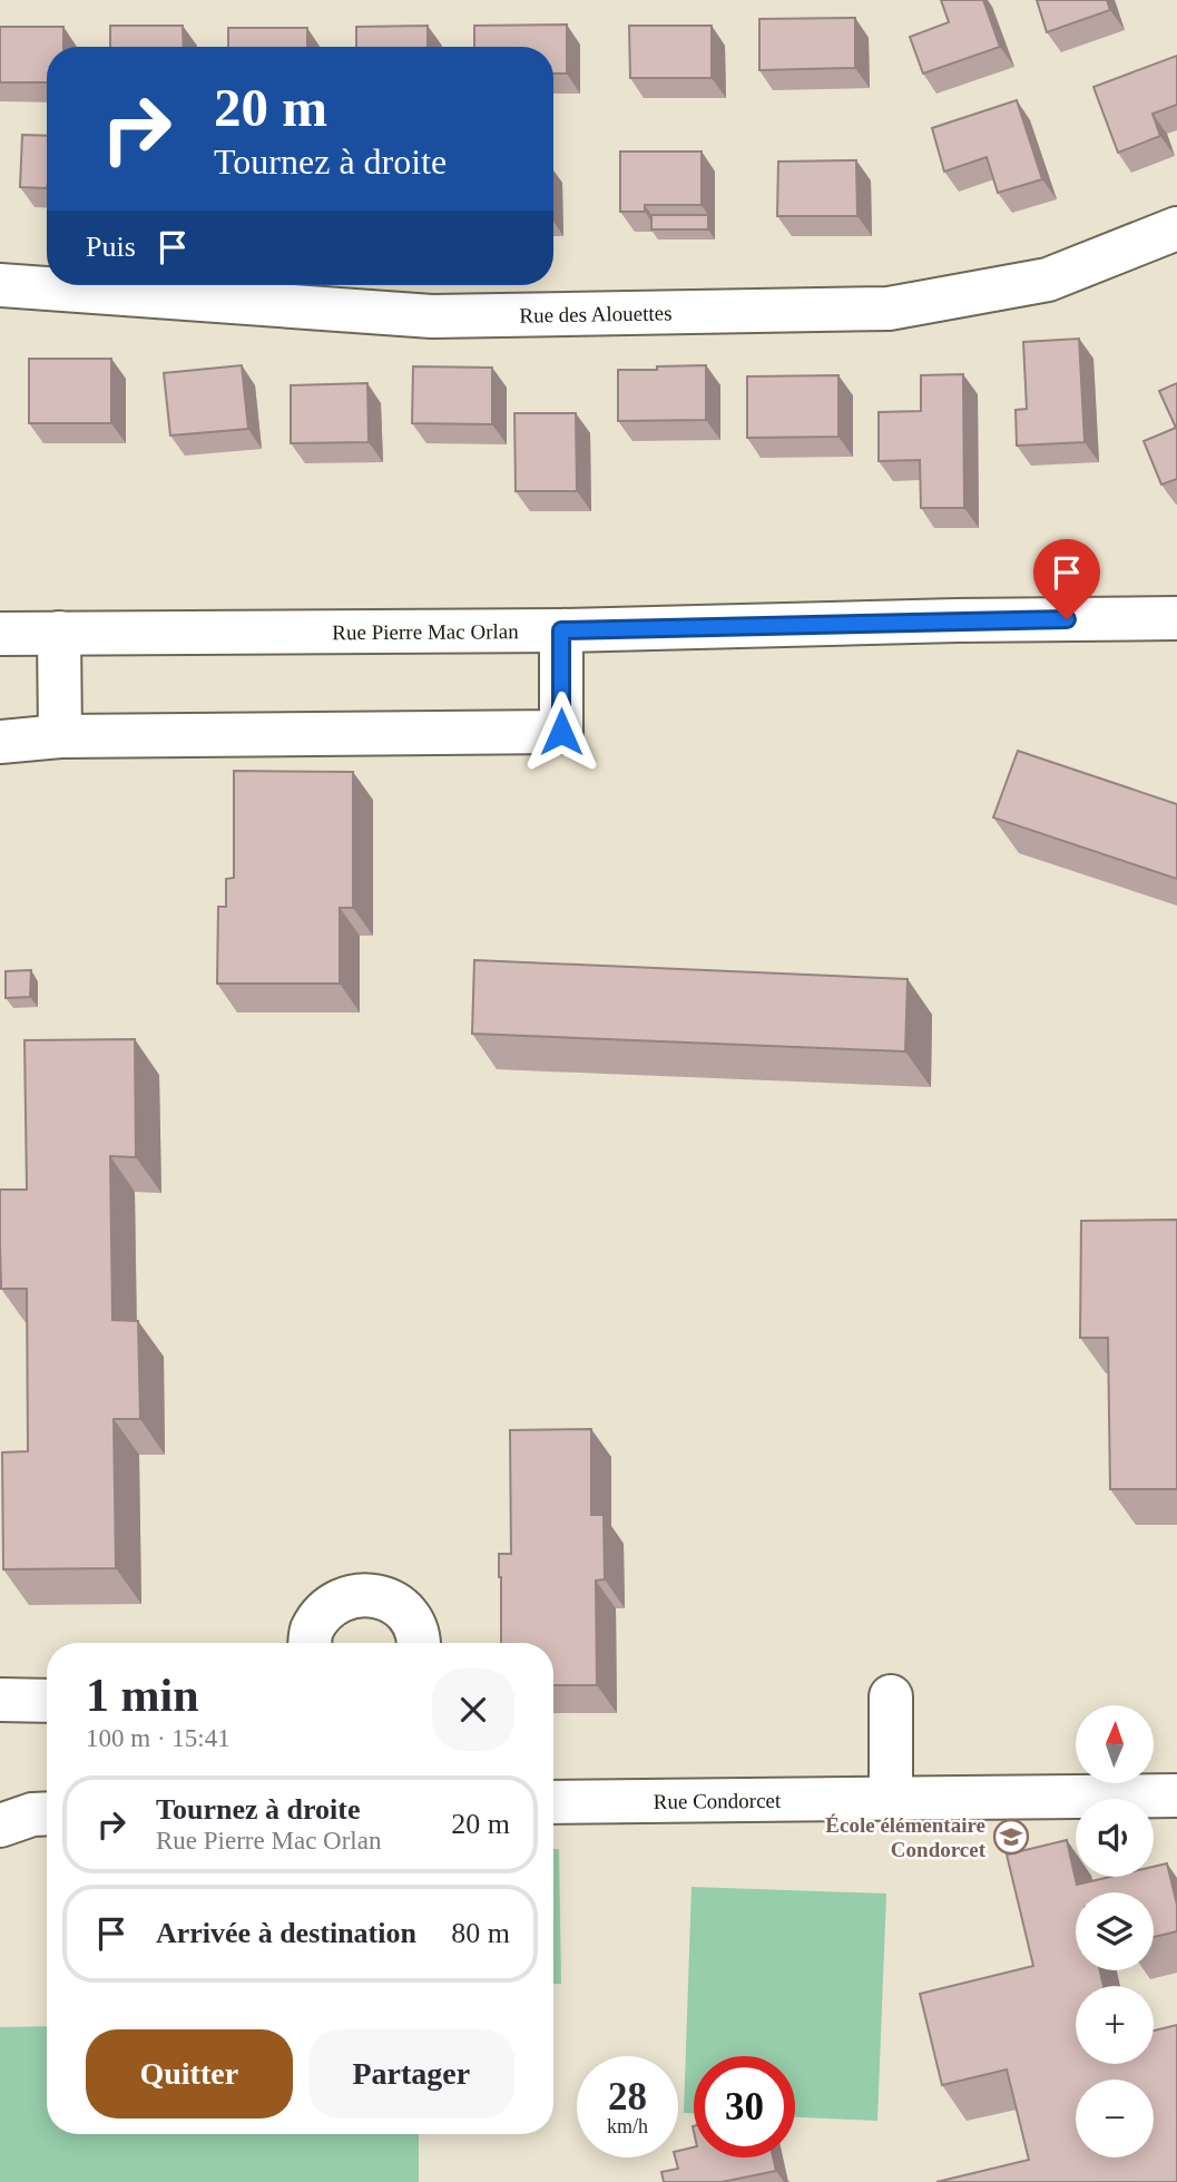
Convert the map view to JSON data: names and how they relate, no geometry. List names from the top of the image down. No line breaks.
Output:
{"streets":{"street":["Rue des Alouettes","Rue Pierre Mac Orlan","Rue Condorcet"]},"places":{"school or university":["École élémentaire Condorcet"]},"north":"top","page":{"turn":["20 m","Tournez à droite"],"then":"Puis","heading":["1 min","100 m · 15:41"],"map_buttons":["+","−"],"list":[{"name":"Tournez à droite","note":"Rue Pierre Mac Orlan","value":"20 m"},{"name":"Arrivée à destination","value":"80 m"}],"buttons":["Quitter","Partager"],"speed":"28 km/h","limit":"30"}}
